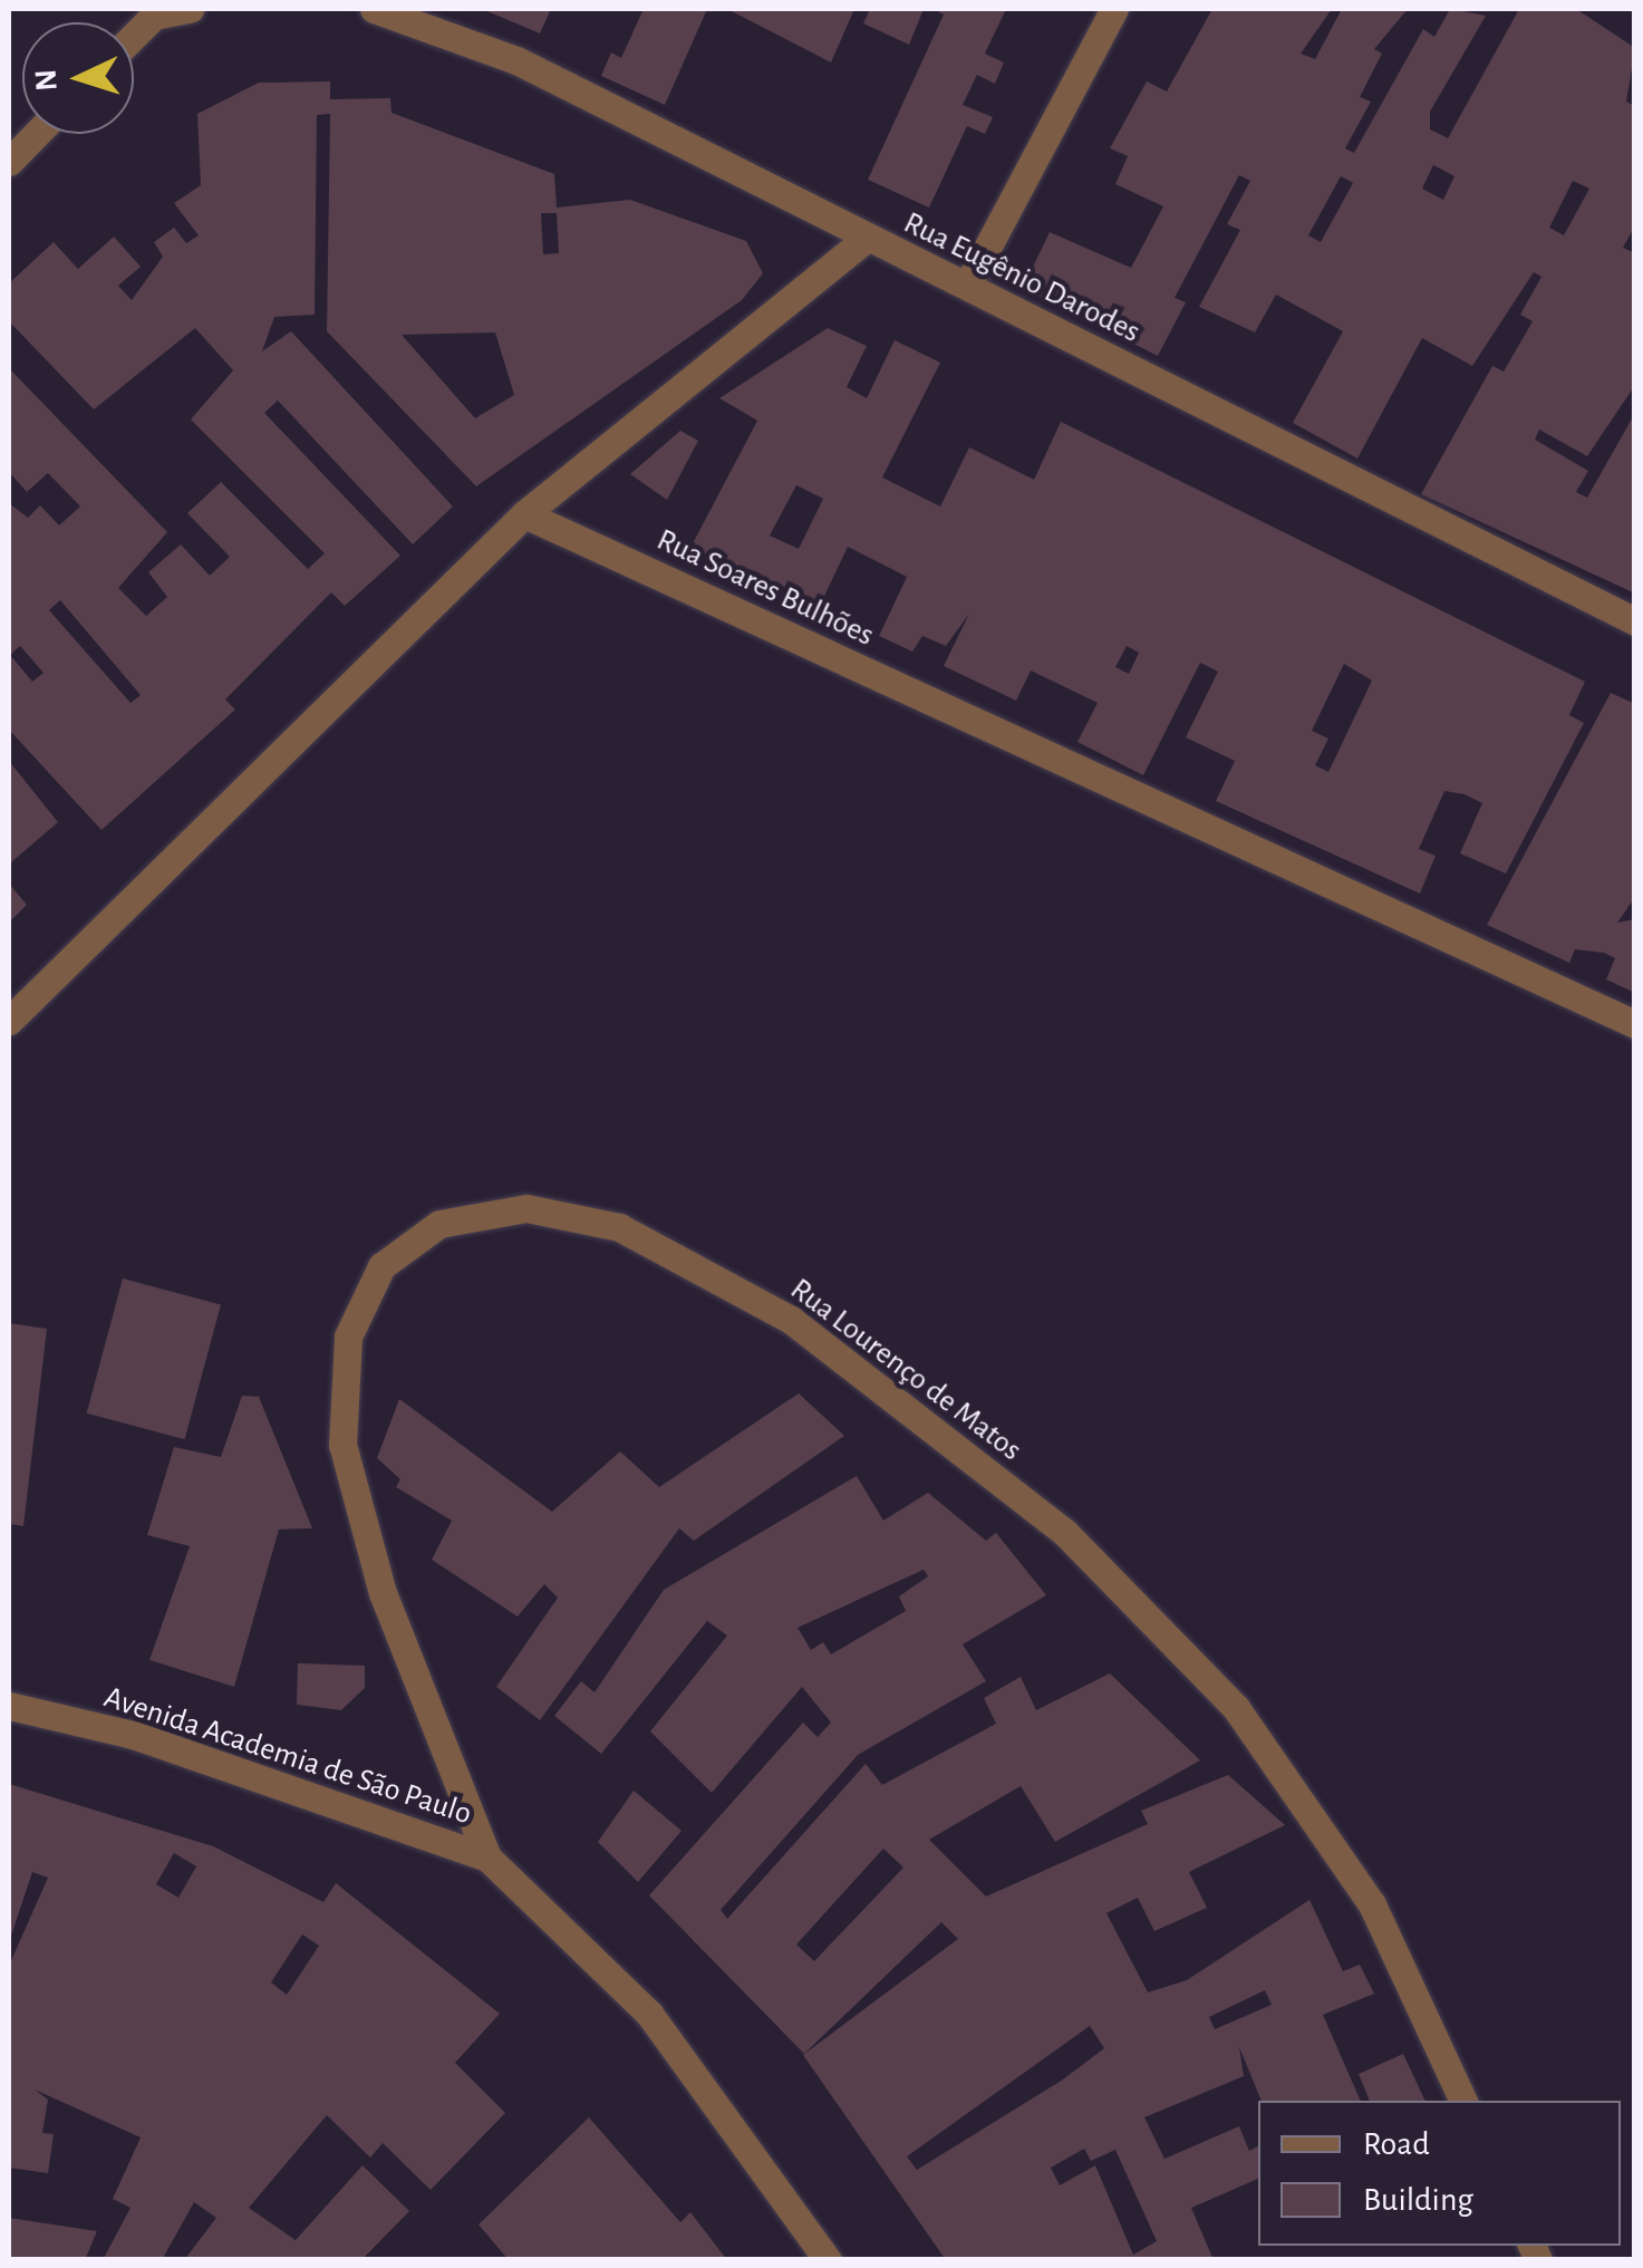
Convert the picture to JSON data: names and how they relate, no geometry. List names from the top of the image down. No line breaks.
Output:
{"streets":{"street":["Rua Eugênio Darodes","Rua Soares Bulhões","Rua Lourenço de Matos","Avenida Academia de São Paulo"]},"crossings":[["Rua Lourenço de Matos","Avenida Academia de São Paulo"]],"legend":["Road","Building"],"north":"left"}
